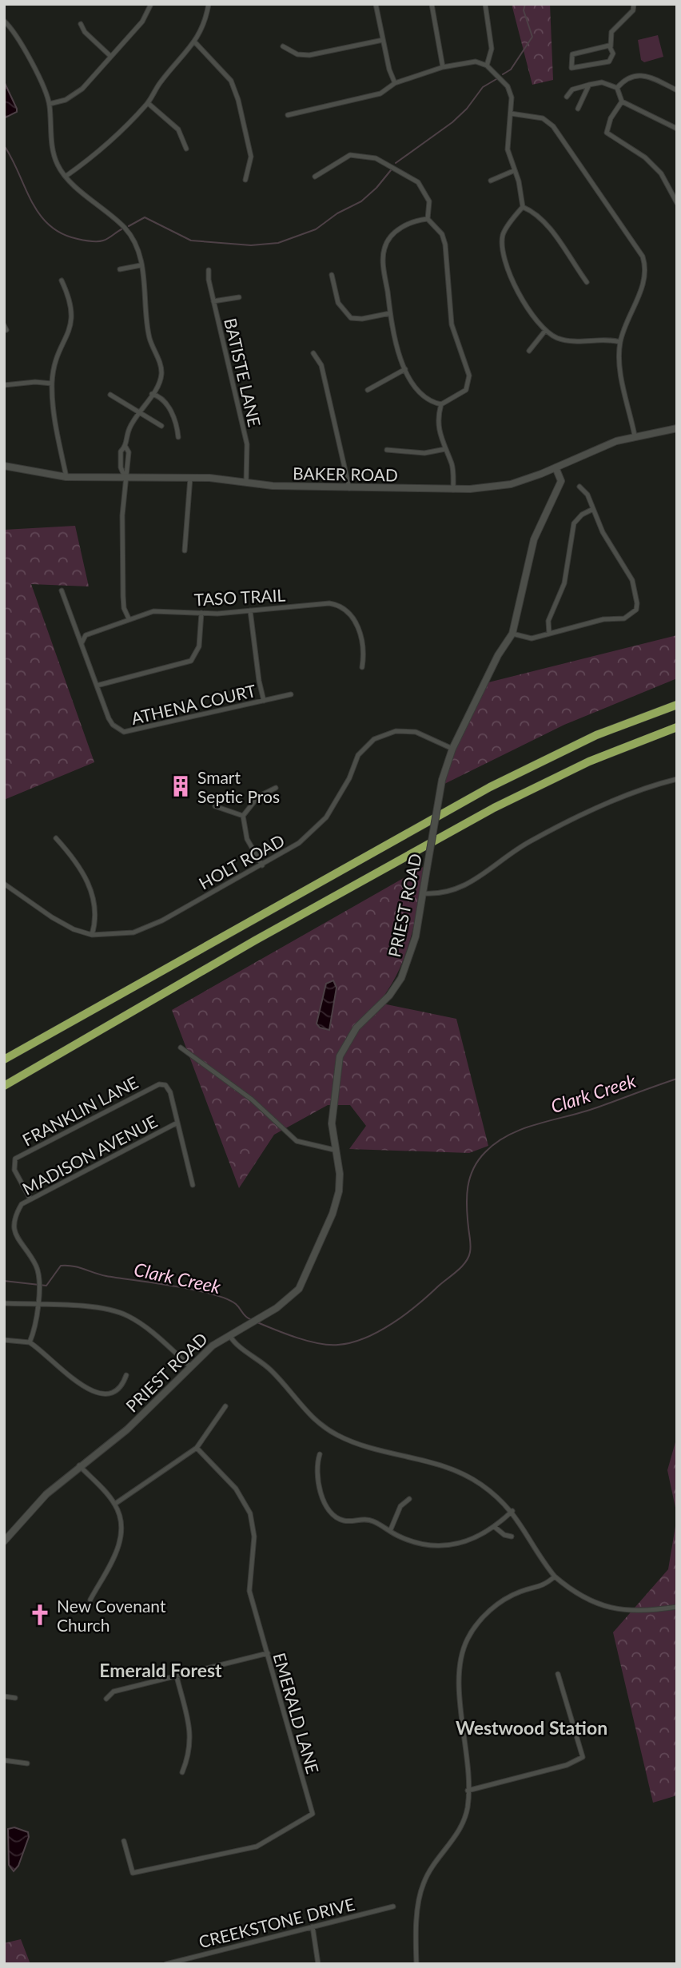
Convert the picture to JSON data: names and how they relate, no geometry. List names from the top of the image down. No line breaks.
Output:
{"streets":{"street":["BATISTE LANE","BAKER ROAD","TASO TRAIL","ATHENA COURT","HOLT ROAD","PRIEST ROAD","FRANKLIN LANE","MADISON AVENUE","EMERALD LANE","CREEKSTONE DRIVE"]},"crossings":[["BATISTE LANE","BAKER ROAD"],["BAKER ROAD","PRIEST ROAD"],["TASO TRAIL","ATHENA COURT"],["HOLT ROAD","PRIEST ROAD"],["FRANKLIN LANE","MADISON AVENUE"]],"districts":["Emerald Forest","Westwood Station"],"water":["Clark Creek"],"places":{"building":["Smart Septic Pros"],"church":["New Covenant Church"]}}
